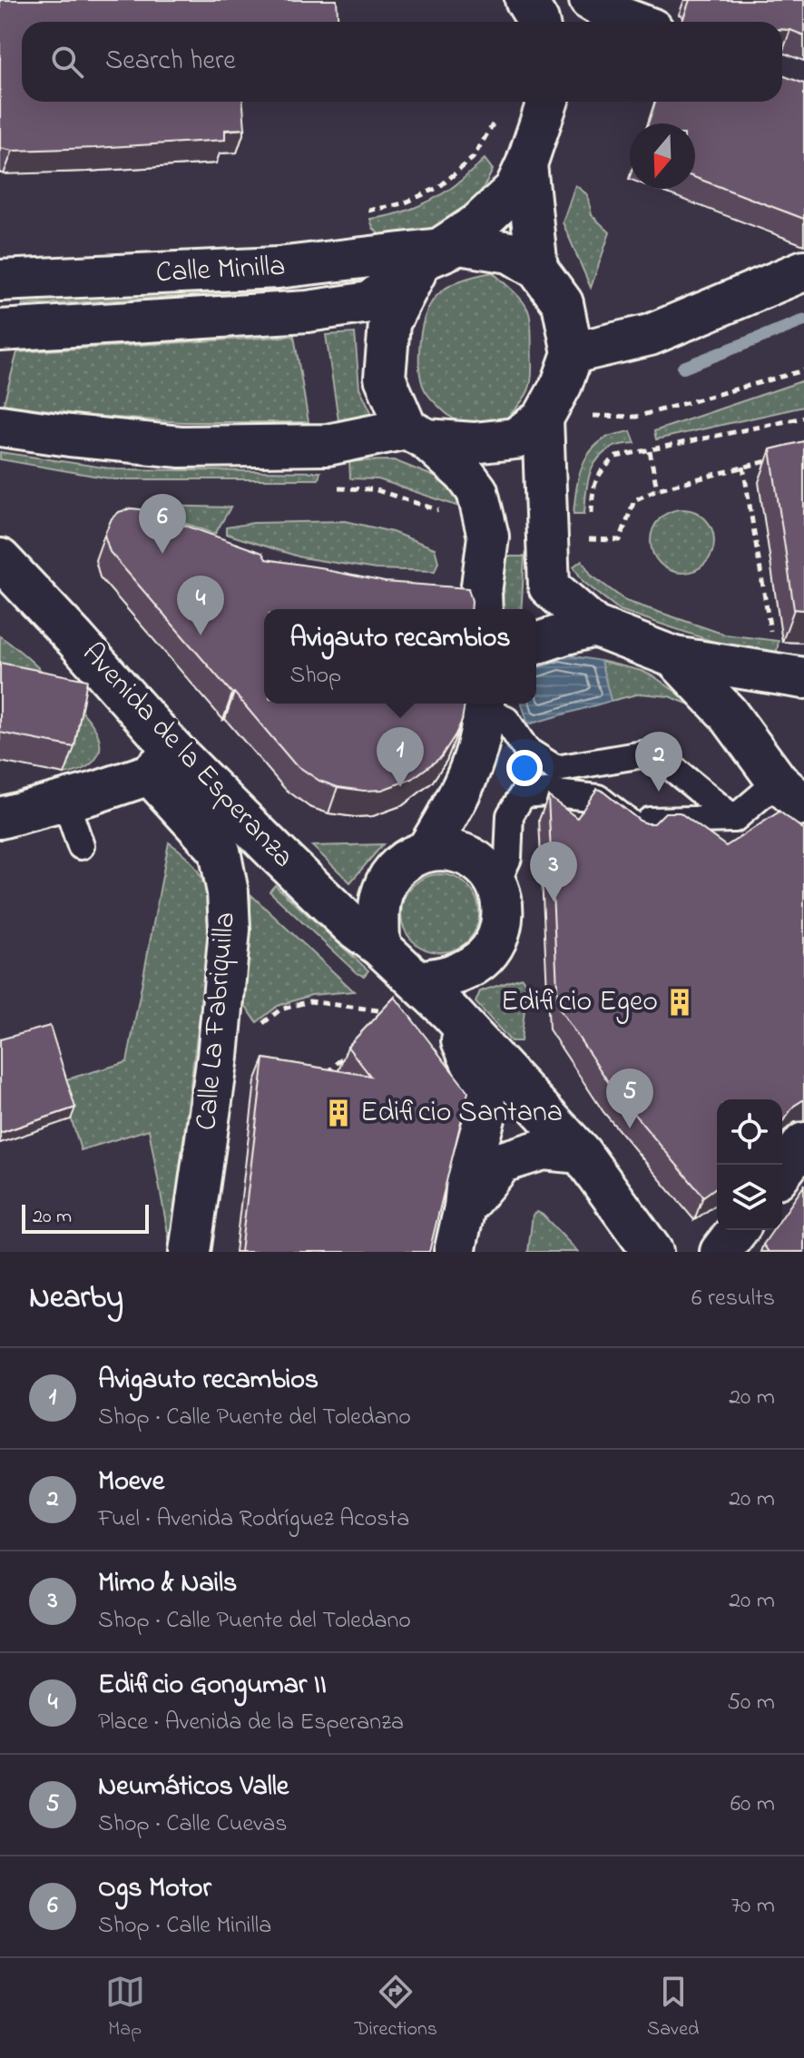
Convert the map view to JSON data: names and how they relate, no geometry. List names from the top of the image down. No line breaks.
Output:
{"streets":{"main road":["Calle Minilla","Avenida de la Esperanza","Calle La Fabriquilla"]},"crossings":[["Avenida de la Esperanza","Calle La Fabriquilla"]],"places":{"building":["Edificio Egeo","Edificio Santana"]},"scale_bar":"20 m","north":"bottom","page":{"search":"Search here","pins":["6","4","1","2","3","5"],"popup":["Avigauto recambios","Shop"],"scale":"20 m","heading":["Nearby","6 results"],"list":[{"mark":"1","name":"Avigauto recambios","note":"Shop · Calle Puente del Toledano","value":"20 m"},{"mark":"2","name":"Moeve","note":"Fuel · Avenida Rodríguez Acosta","value":"20 m"},{"mark":"3","name":"Mimo & Nails","note":"Shop · Calle Puente del Toledano","value":"20 m"},{"mark":"4","name":"Edificio Gongumar II","note":"Place · Avenida de la Esperanza","value":"50 m"},{"mark":"5","name":"Neumáticos Valle","note":"Shop · Calle Cuevas","value":"60 m"},{"mark":"6","name":"Ogs Motor","note":"Shop · Calle Minilla","value":"70 m"}],"nav":["Map","Directions","Saved"]}}
